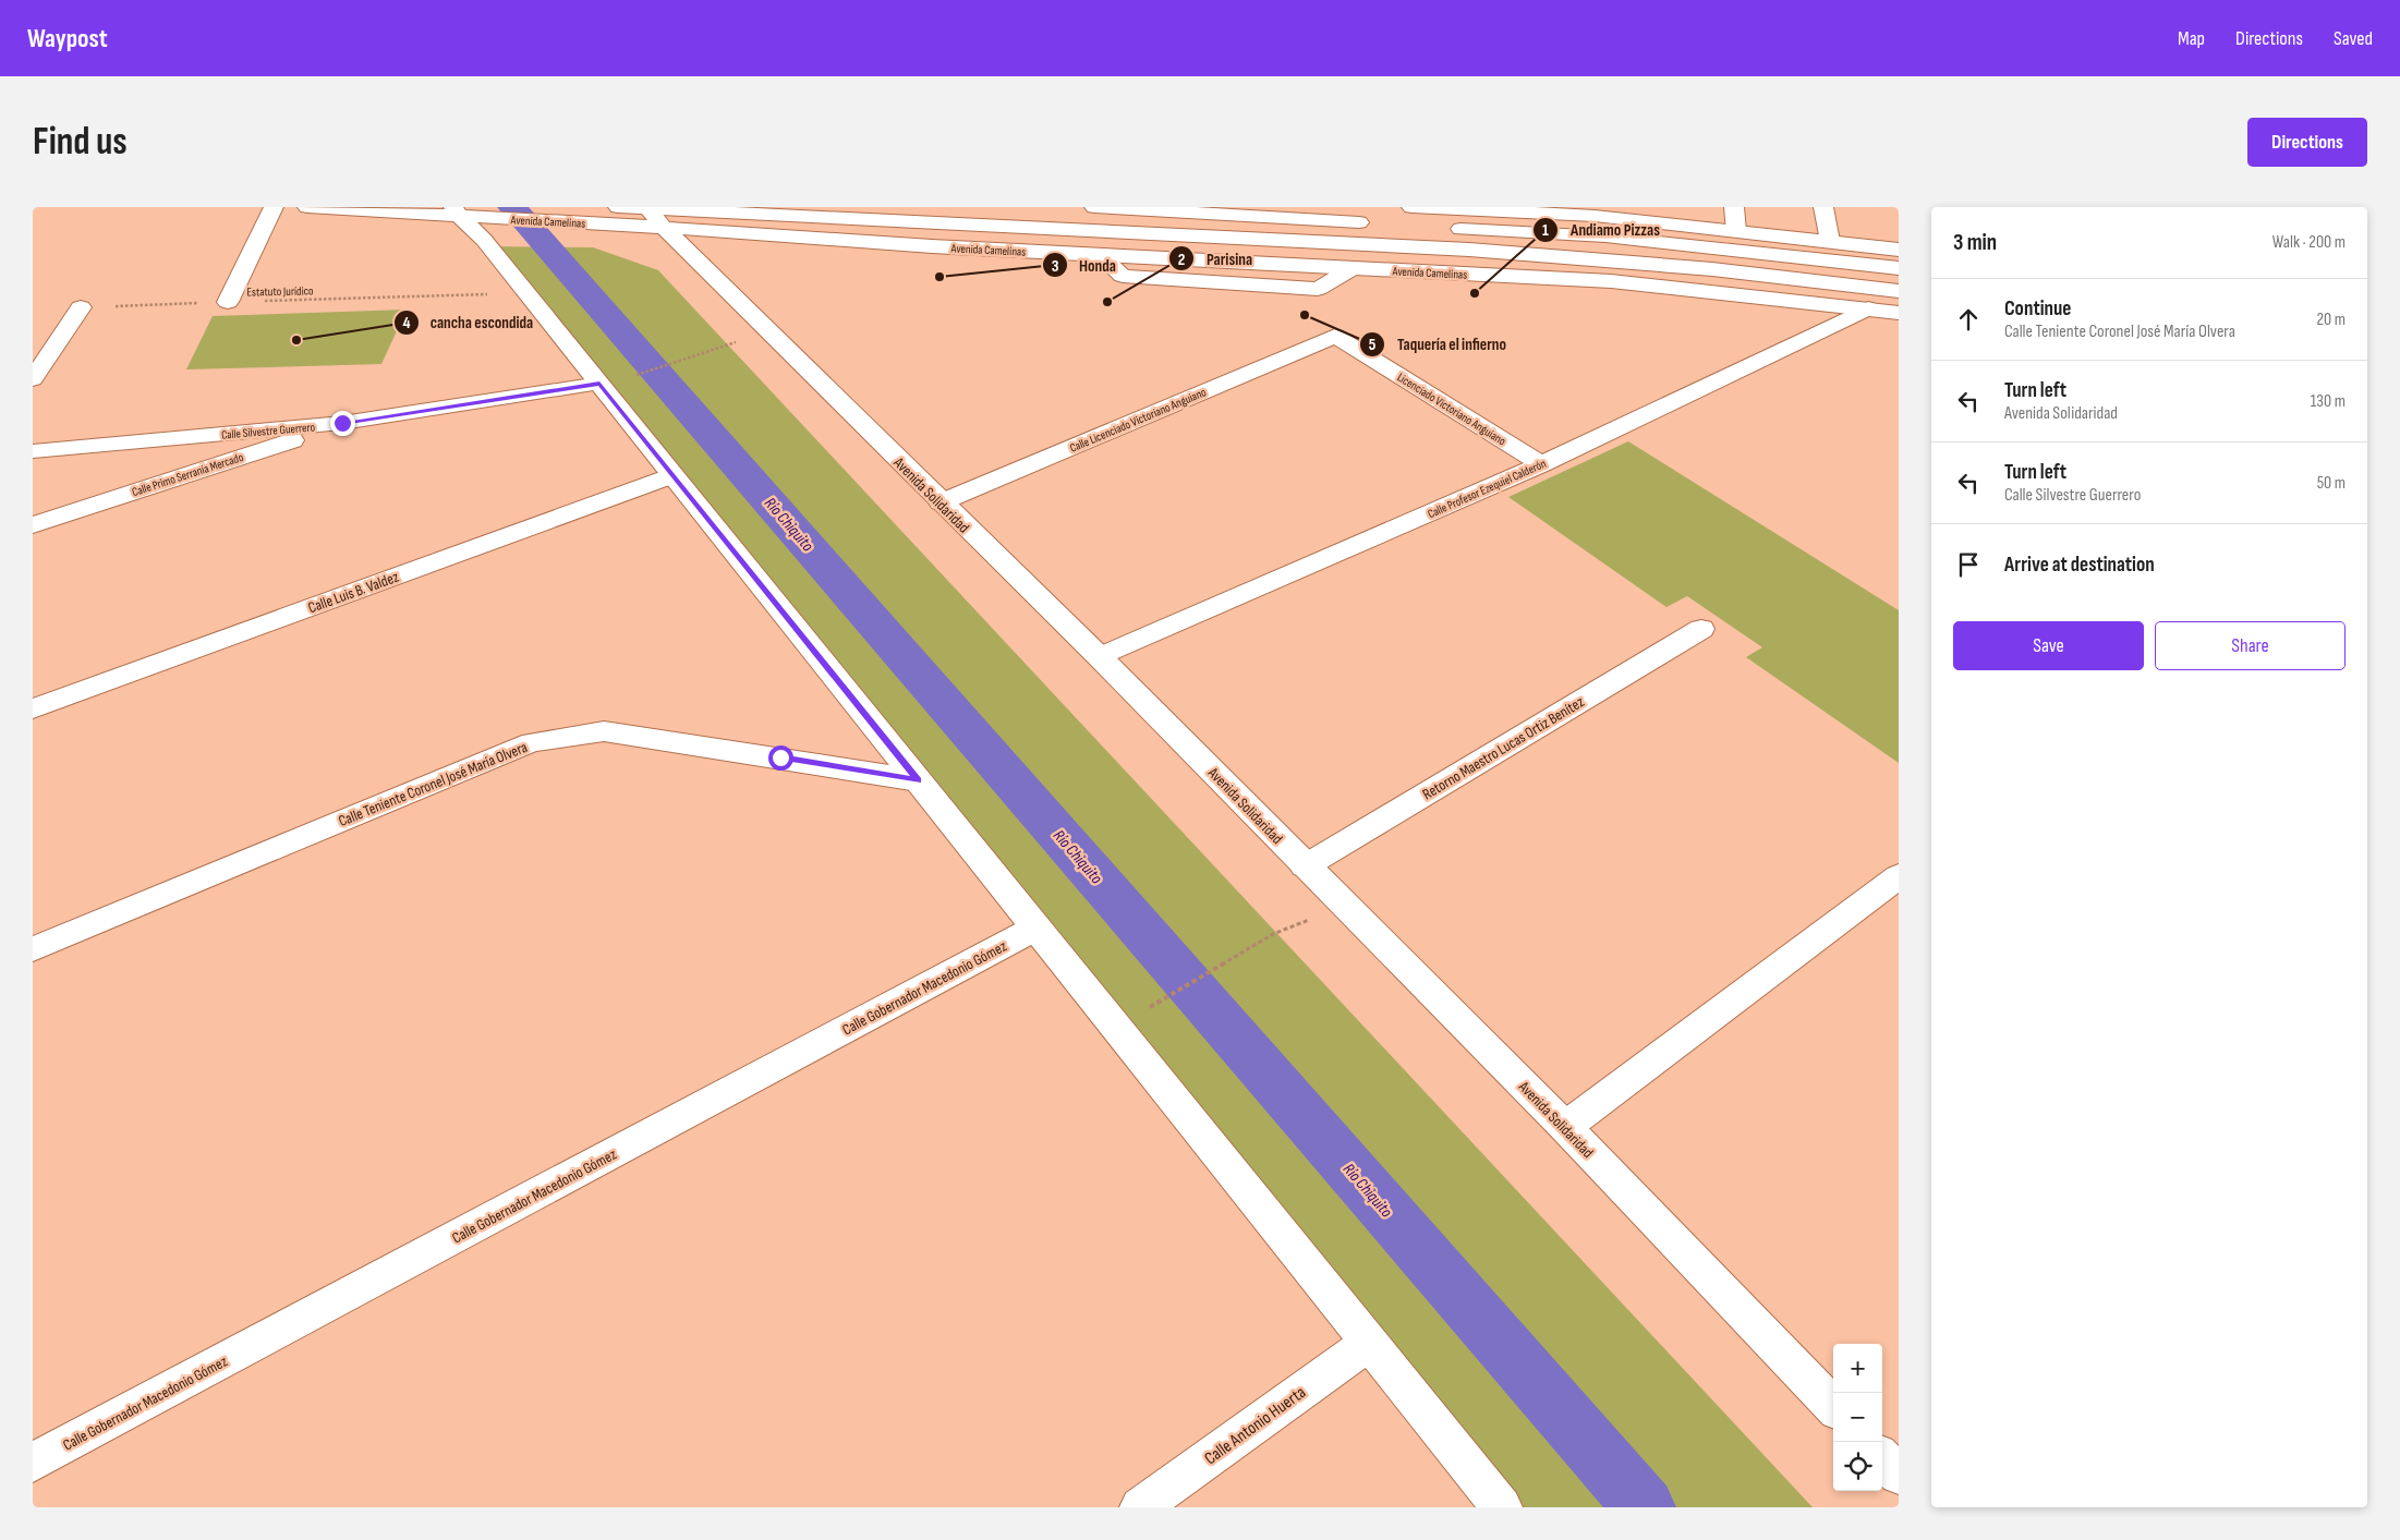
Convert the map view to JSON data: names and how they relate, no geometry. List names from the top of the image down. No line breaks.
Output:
{"streets":{"main road":["Avenida Camelinas","Licenciado Victoriano Anguiano","Calle Licenciado Victoriano Anguiano","Calle Silvestre Guerrero","Calle Primo Serranía Mercado","Calle Profesor Ezequiel Calderón","Avenida Solidaridad","Calle Luis B. Valdez","Retorno Maestro Lucas Ortiz Benítez","Calle Teniente Coronel José María Olvera","Calle Gobernador Macedonio Gómez","Calle Antonio Huerta"],"path":["Estatuto Jurídico"]},"crossings":[["Avenida Camelinas","Calle Profesor Ezequiel Calderón"],["Avenida Camelinas","Avenida Solidaridad"],["Licenciado Victoriano Anguiano","Calle Licenciado Victoriano Anguiano"],["Licenciado Victoriano Anguiano","Calle Profesor Ezequiel Calderón"],["Calle Licenciado Victoriano Anguiano","Avenida Solidaridad"],["Calle Silvestre Guerrero","Calle Primo Serranía Mercado"],["Calle Profesor Ezequiel Calderón","Avenida Solidaridad"],["Avenida Solidaridad","Retorno Maestro Lucas Ortiz Benítez"]],"water":["Río Chiquito"],"places":["Honda","Andiamo Pizzas","Parisina","Taquería el infierno","cancha escondida"],"page":{"header":"Waypost","nav":["Map","Directions","Saved"],"buttons":["Directions",["Save","Share"]],"title":"Find us","heading":["3 min","Walk · 200 m"],"list":[["Continue","Calle Teniente Coronel José María Olvera","20 m"],["Turn left","Avenida Solidaridad","130 m"],["Turn left","Calle Silvestre Guerrero","50 m"],"Arrive at destination"],"map_buttons":["+","−"]}}
